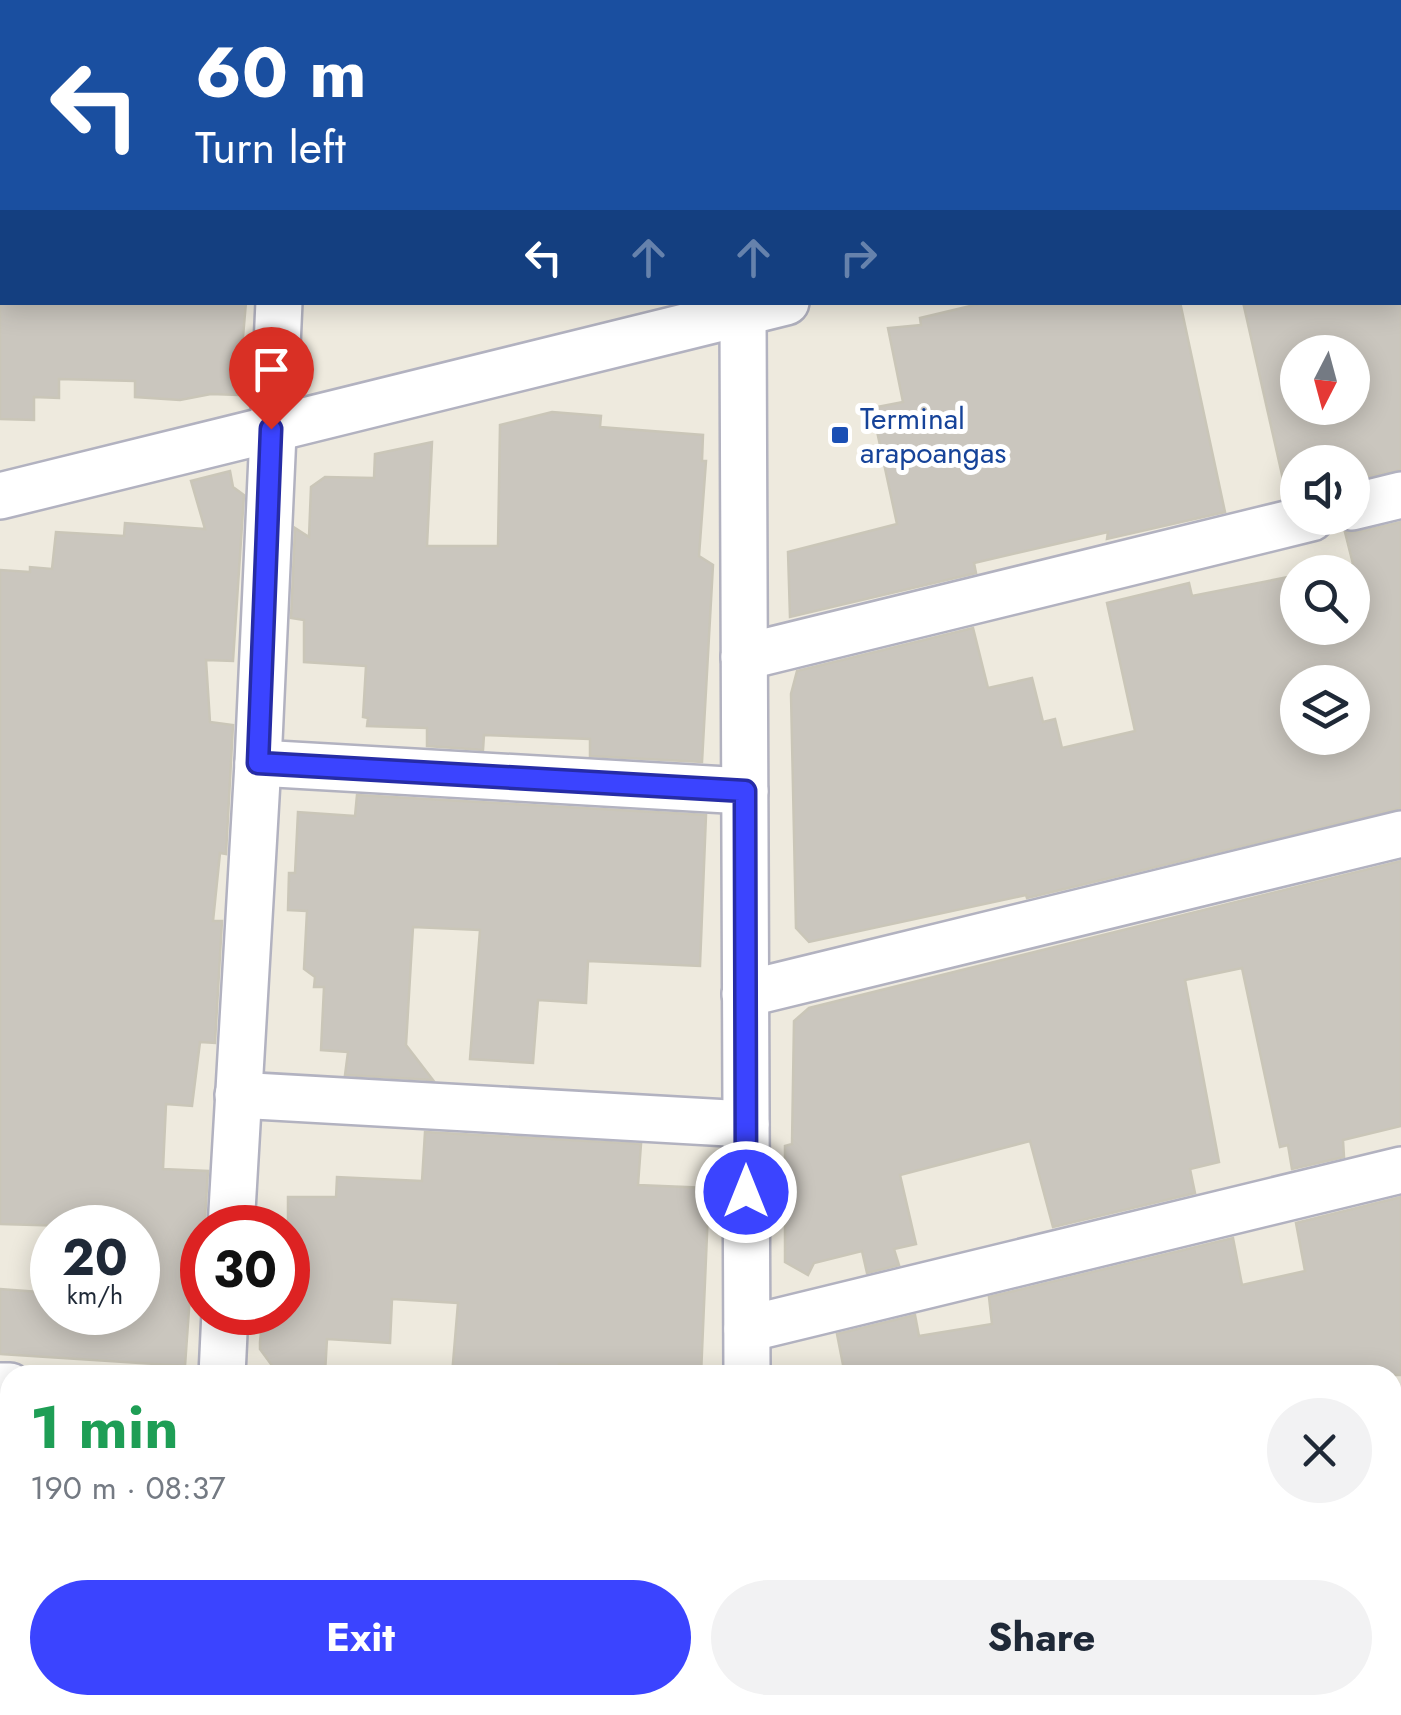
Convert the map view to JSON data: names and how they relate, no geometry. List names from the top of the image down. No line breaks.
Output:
{"places":{"transit":["Terminal arapoangas"]},"north":"bottom","page":{"turn":["60 m","Turn left"],"speed":"20 km/h","limit":"30","heading":["1 min","190 m · 08:37"],"buttons":["Exit","Share"]}}
